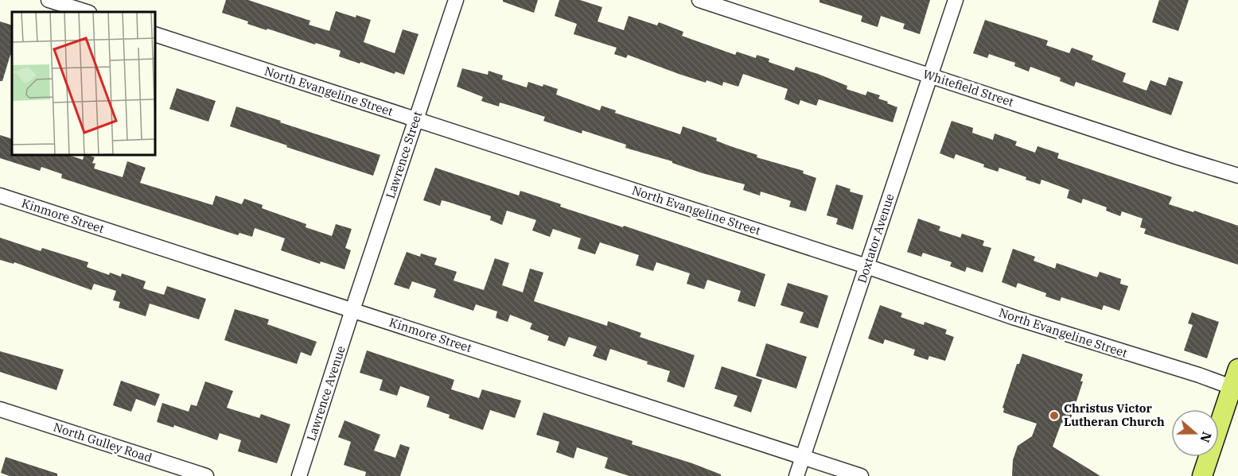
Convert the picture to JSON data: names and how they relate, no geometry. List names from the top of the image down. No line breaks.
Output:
{"streets":{"street":["Whitefield Street","North Evangeline Street","Lawrence Street","Kinmore Street","Doxtator Avenue","Lawrence Avenue","North Gulley Road"]},"crossings":[["Whitefield Street","Doxtator Avenue"],["North Evangeline Street","Lawrence Street"],["North Evangeline Street","Doxtator Avenue"],["Lawrence Street","Kinmore Street"],["Lawrence Street","Lawrence Avenue"],["Kinmore Street","Doxtator Avenue"],["Kinmore Street","Lawrence Avenue"]],"places":["Christus Victor Lutheran Church"],"north":"right"}
